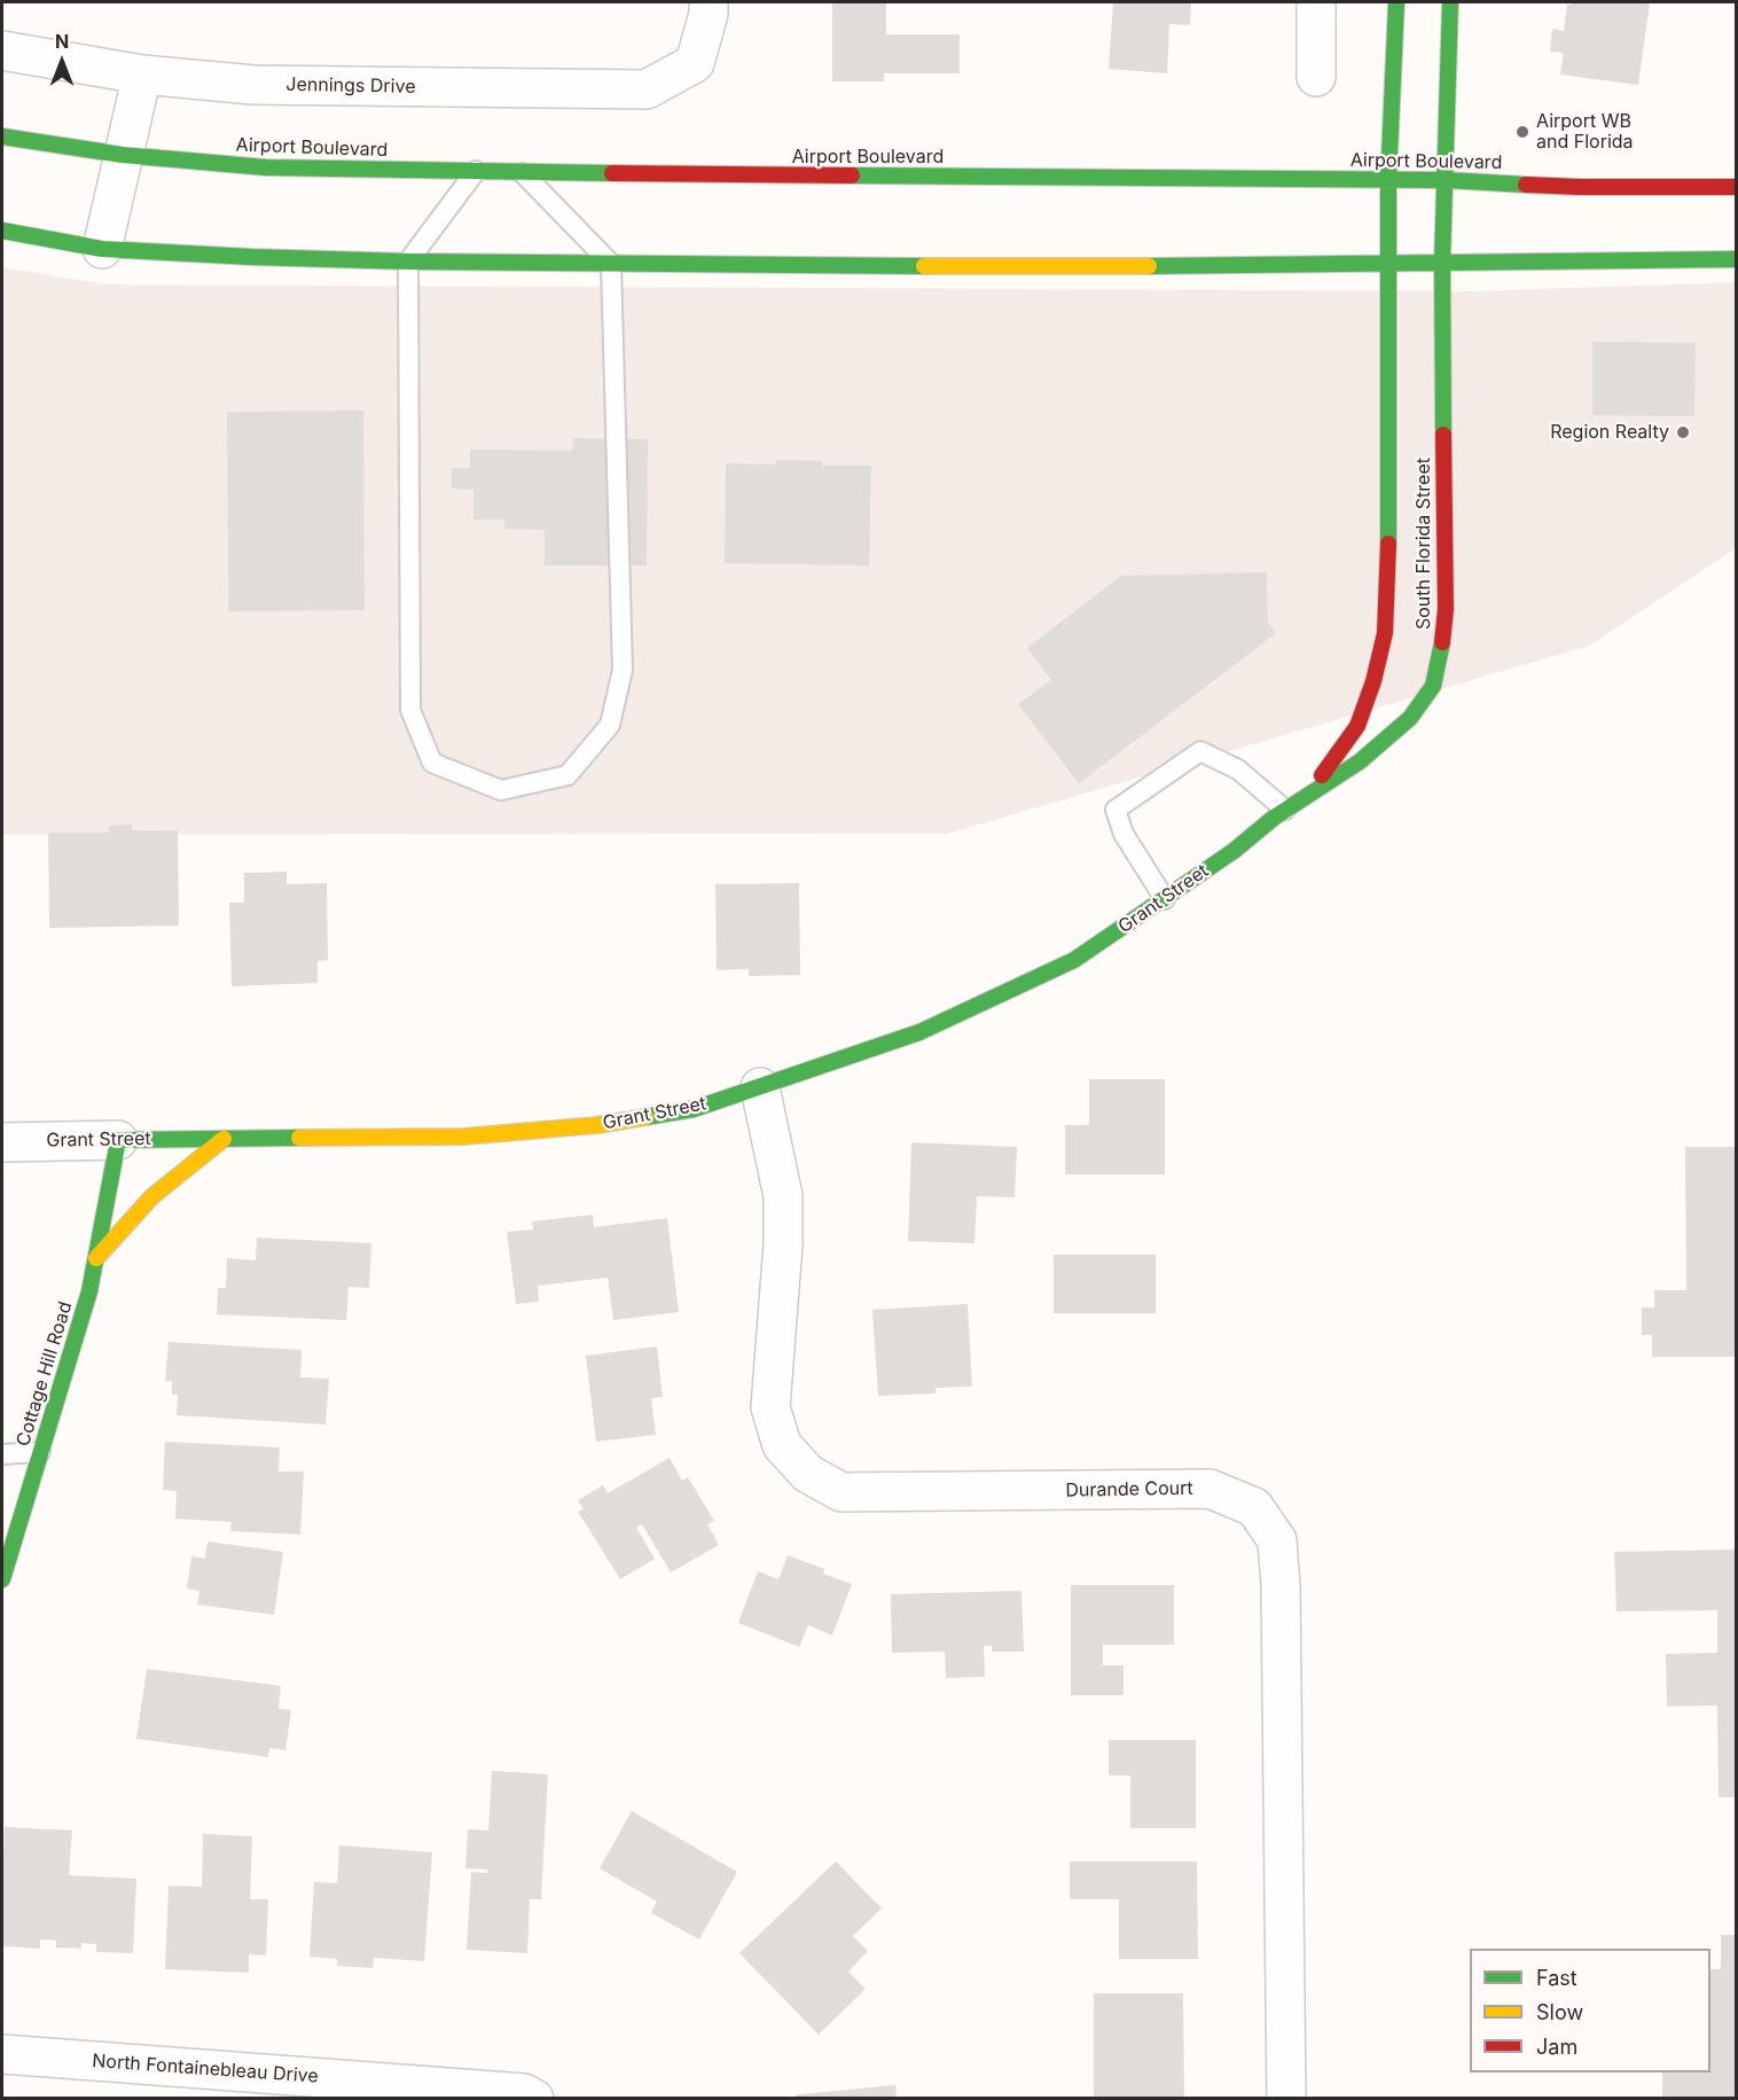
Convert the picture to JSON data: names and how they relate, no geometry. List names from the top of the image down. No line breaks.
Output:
{"streets":{"street":["Jennings Drive","Airport Boulevard","South Florida Street","Grant Street","Cottage Hill Road","Durande Court","North Fontainebleau Drive"]},"crossings":[["Airport Boulevard","South Florida Street"],["South Florida Street","Grant Street"],["Grant Street","Cottage Hill Road"],["Grant Street","Durande Court"]],"places":["Airport WB and Florida","Region Realty"],"legend":["Fast","Slow","Jam"],"north":"top"}
